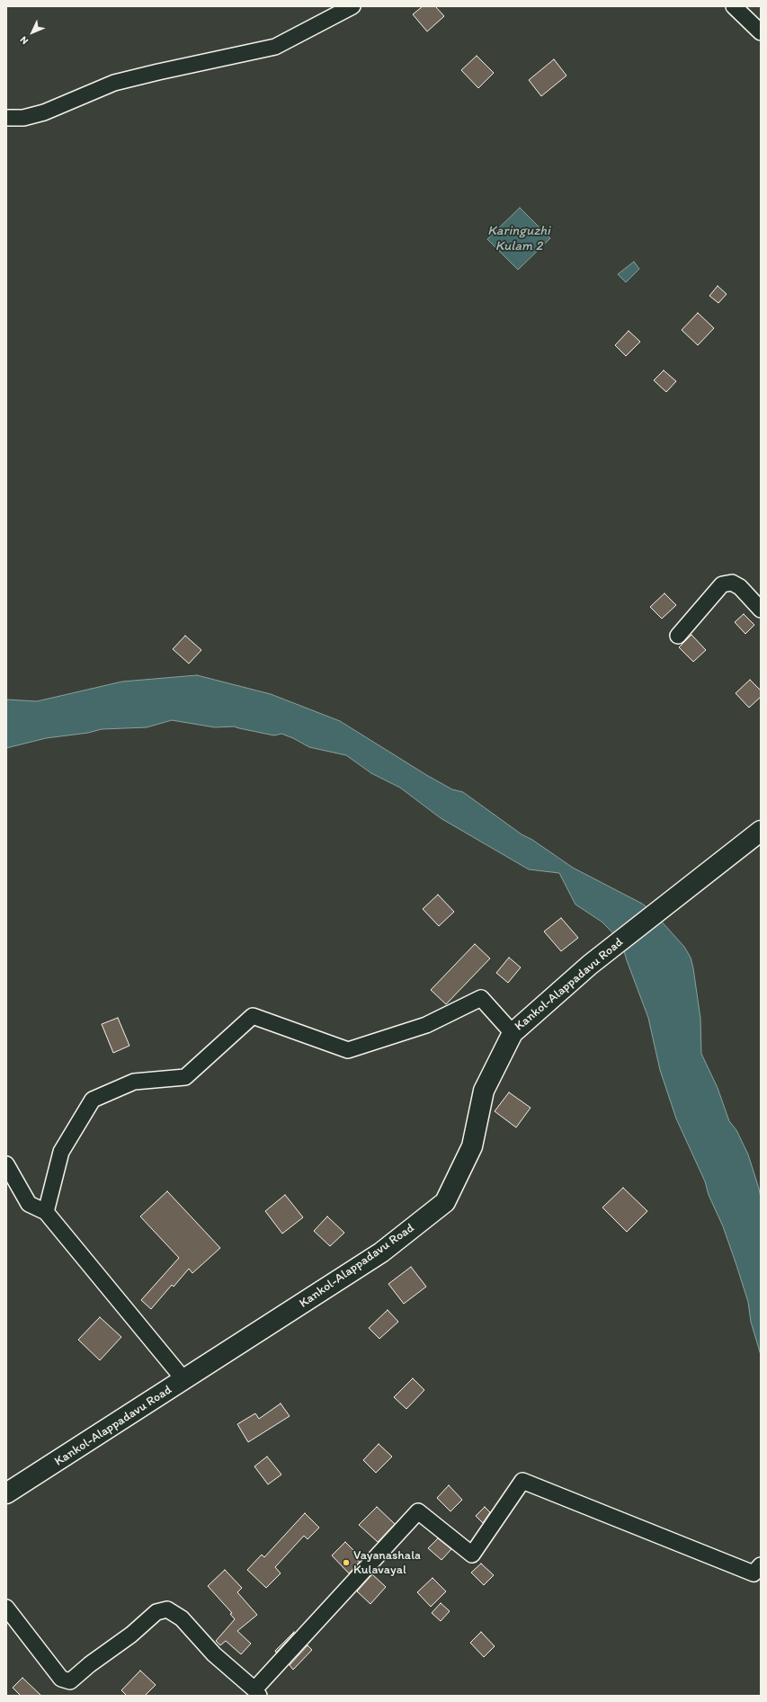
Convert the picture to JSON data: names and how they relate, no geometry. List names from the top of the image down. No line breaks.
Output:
{"streets":{"main road":["Kankol-Alappadavu Road"]},"water":["Karinguzhi Kulam 2"],"places":["Vayanashala Kulavayal"],"north":"bottom left"}
